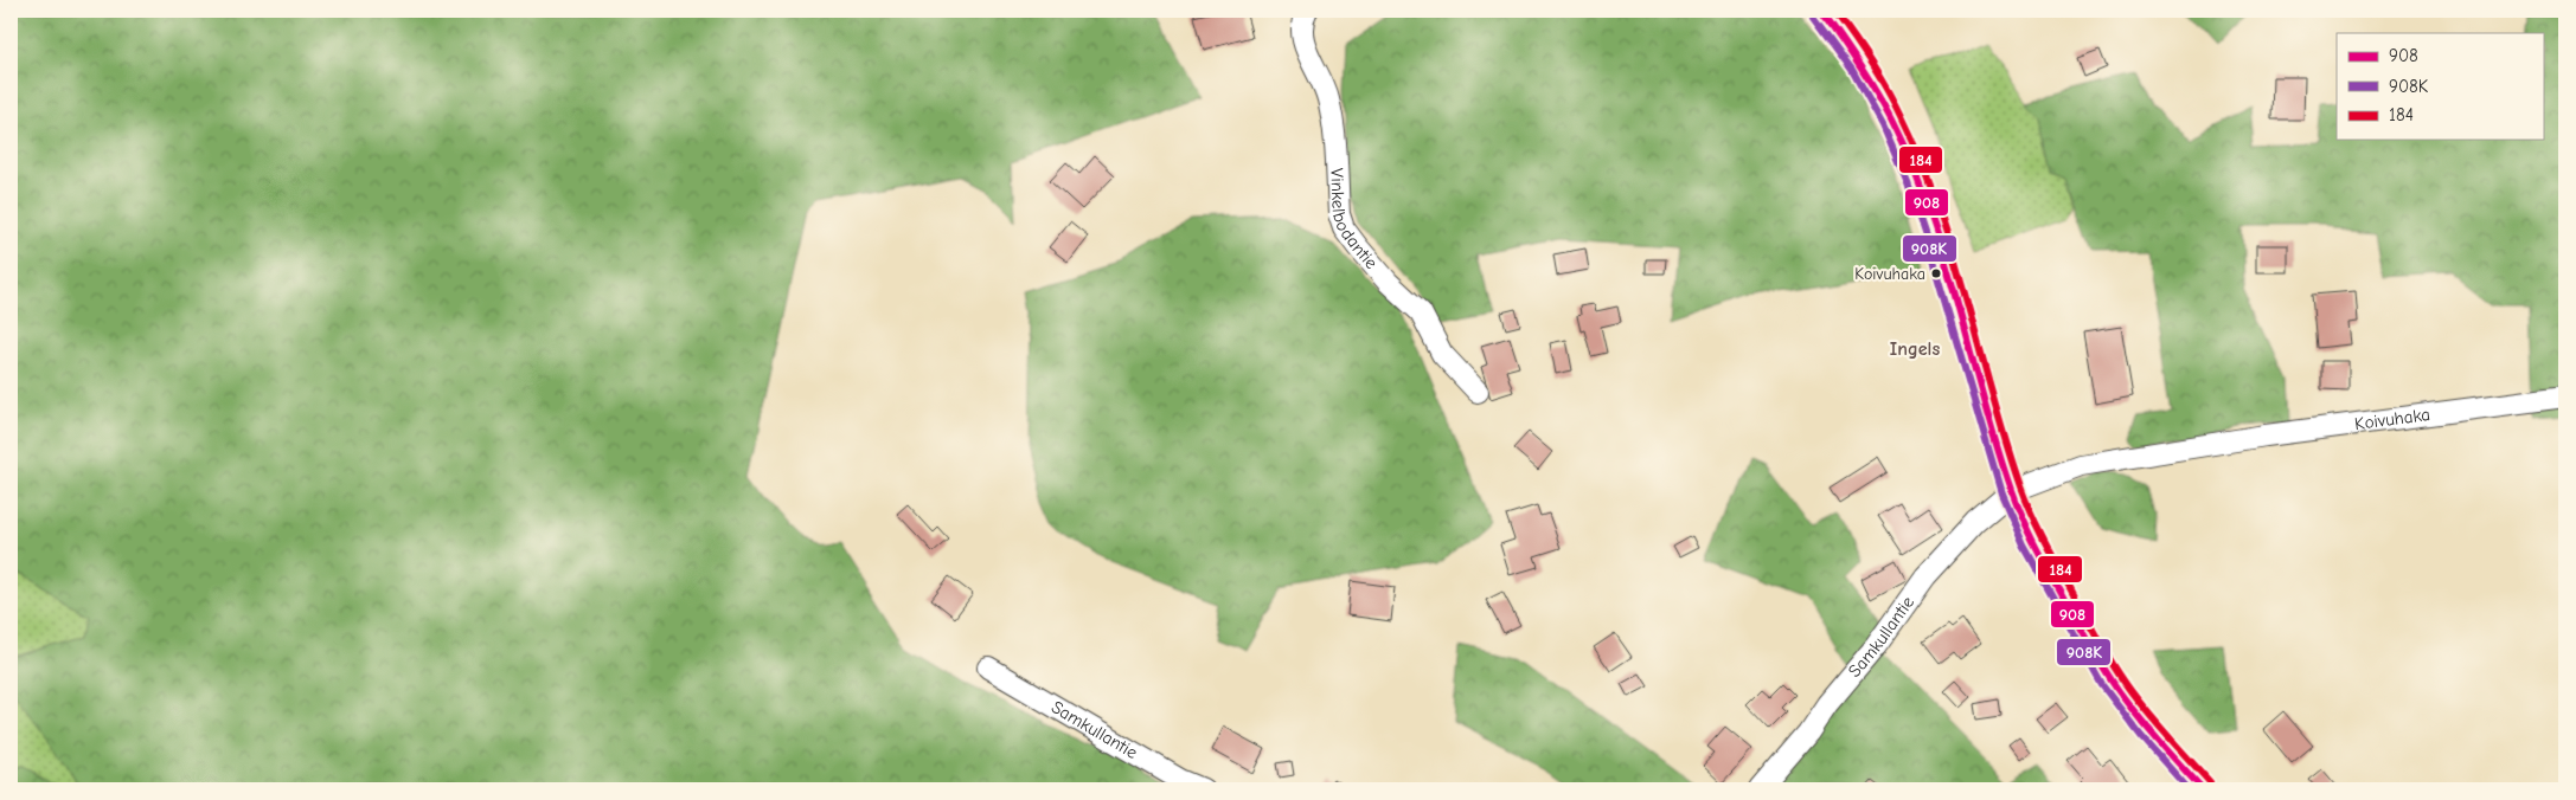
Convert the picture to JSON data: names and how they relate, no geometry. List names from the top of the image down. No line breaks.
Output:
{"streets":{"street":["Vinkelbodantie","Koivuhaka","Samkullantie"]},"crossings":[["Koivuhaka","Samkullantie"]],"districts":["Ingels"],"places":["Koivuhaka"],"lines":["transit line 908","transit line 184","transit line 908K"],"legend":["908","908K","184"]}
